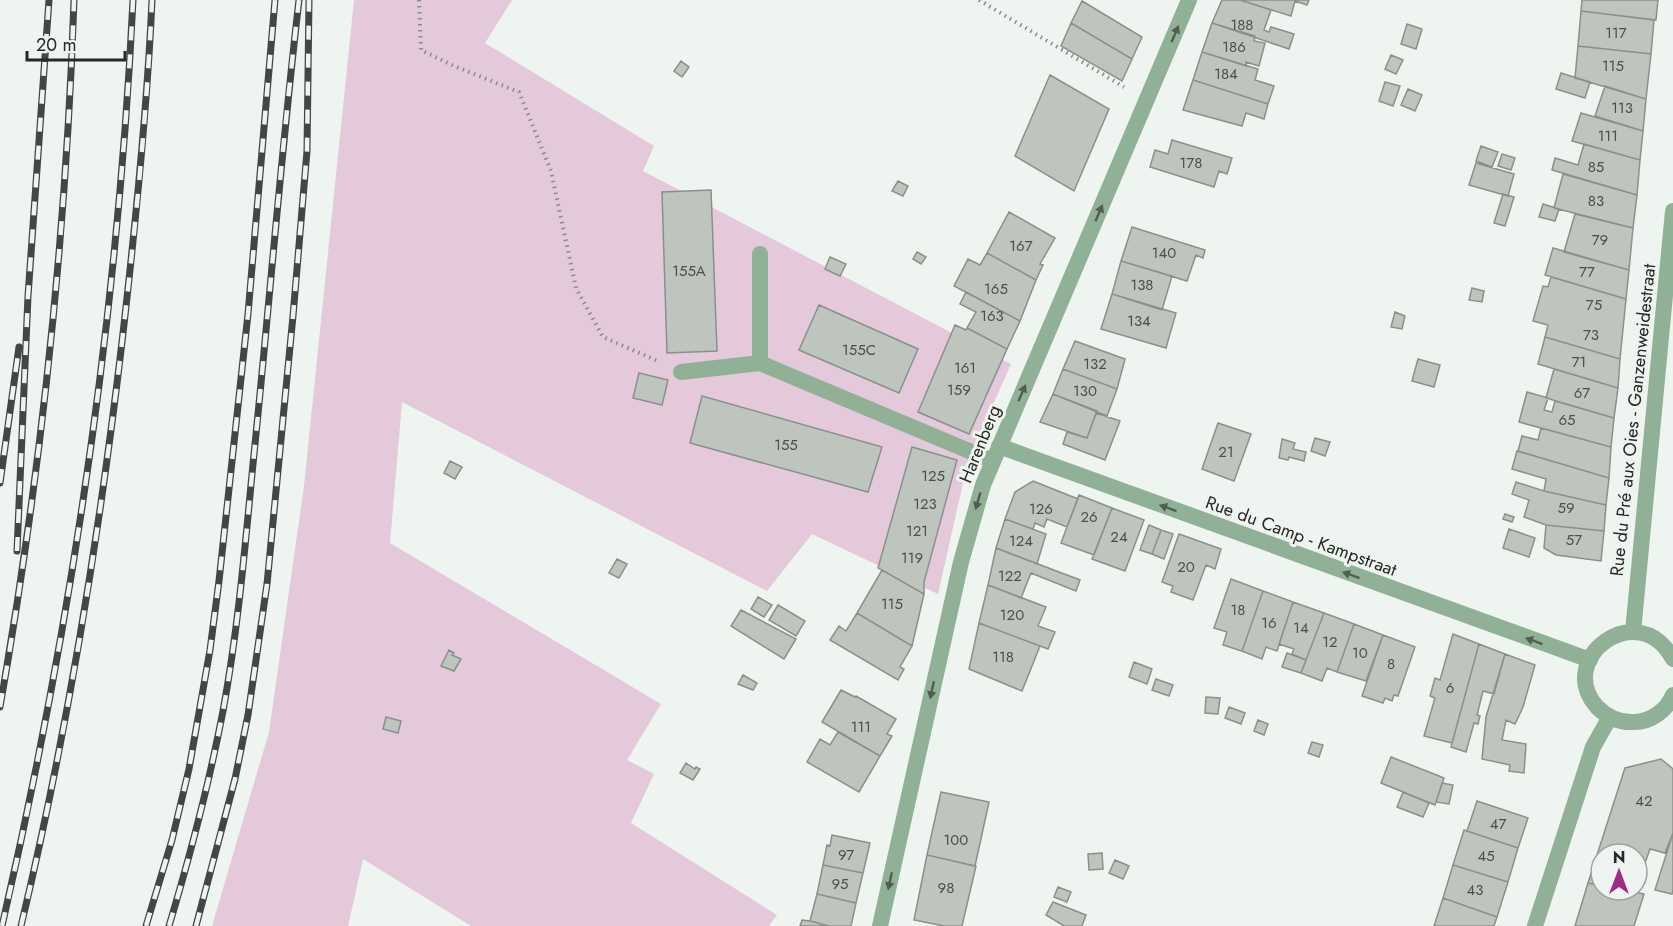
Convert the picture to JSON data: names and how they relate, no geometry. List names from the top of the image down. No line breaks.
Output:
{"streets":{"street":["Rue du Pré aux Oies - Ganzenweidestraat","Harenberg","Rue du Camp - Kampstraat"]},"crossings":[["Harenberg","Rue du Camp - Kampstraat"]],"one_way":["Rue du Camp - Kampstraat"],"house_numbers":["188","117","186","115","184","113","111","178","85","83","79","167","140","155A","77","138","165","75","163","134","73","155C","71","132","161","159","130","67","65","155","21","125","123","59","126","26","121","24","57","124","119","20","122","115","18","120","16","14","12","10","118","8","6","111","42","47","100","97","45","95","98","43"],"scale_bar":"20 m","north":"top"}
